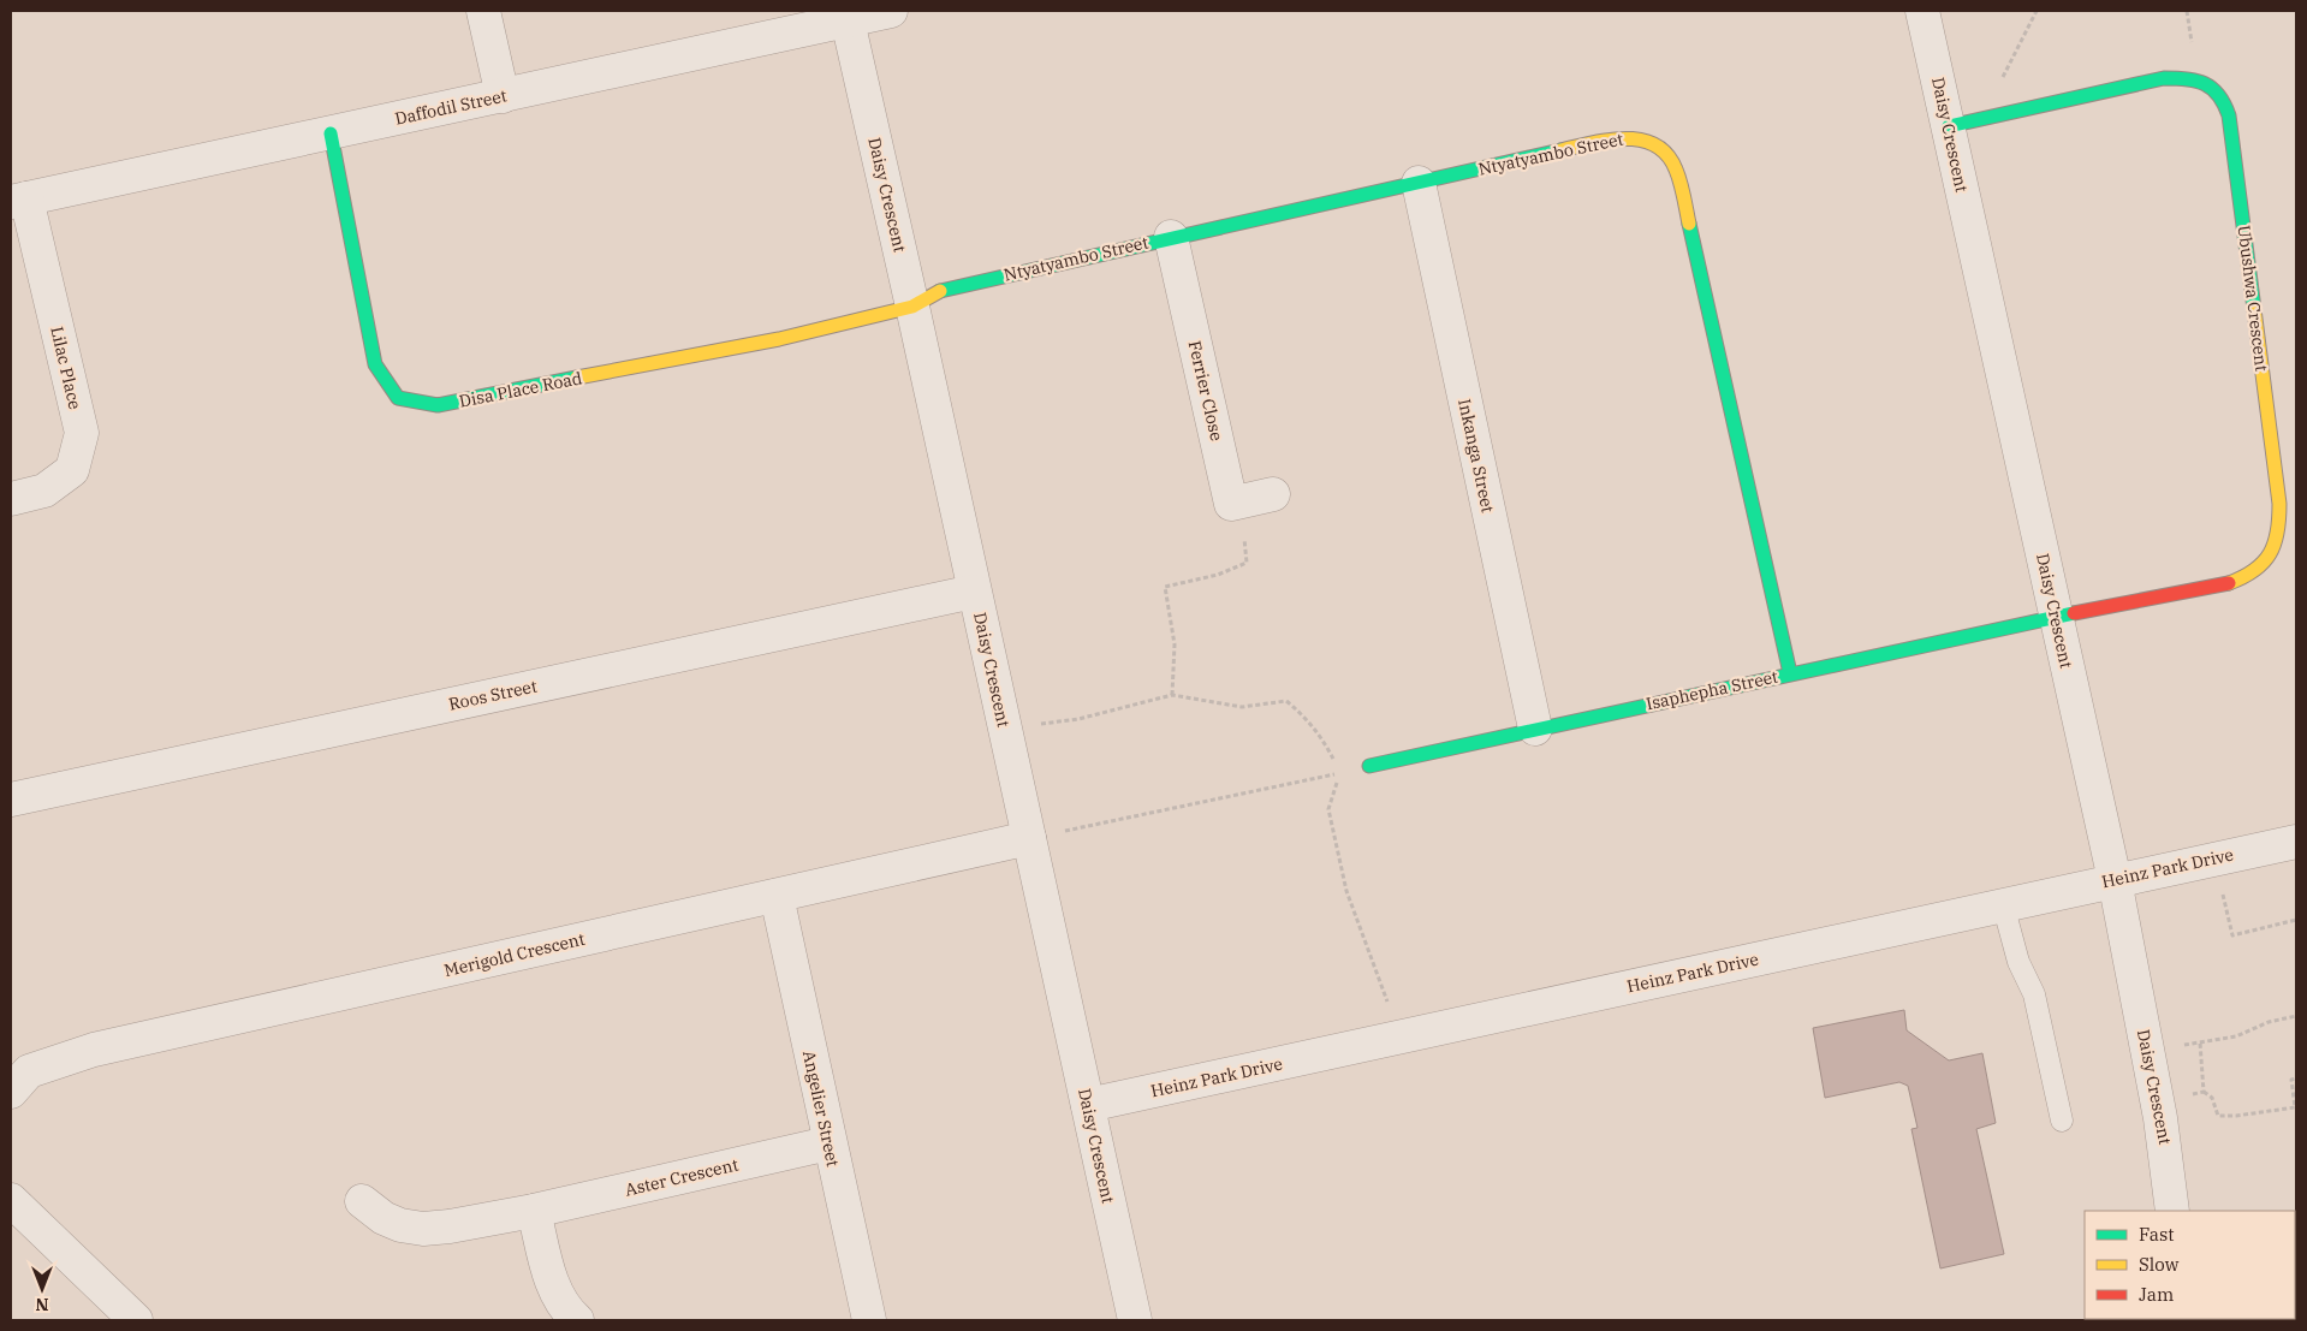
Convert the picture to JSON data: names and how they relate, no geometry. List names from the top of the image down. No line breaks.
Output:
{"streets":{"street":["Daffodil Street","Daisy Crescent","Ntyatyambo Street","Ubushwa Crescent","Lilac Place","Disa Place Road","Ferrier Close","Inkanga Street","Isaphepha Street","Roos Street","Heinz Park Drive","Merigold Crescent","Angelier Street","Aster Crescent"]},"crossings":[["Daffodil Street","Daisy Crescent"],["Daffodil Street","Lilac Place"],["Daffodil Street","Disa Place Road"],["Daisy Crescent","Ntyatyambo Street"],["Daisy Crescent","Ubushwa Crescent"],["Daisy Crescent","Disa Place Road"],["Daisy Crescent","Isaphepha Street"],["Daisy Crescent","Roos Street"],["Daisy Crescent","Heinz Park Drive"],["Daisy Crescent","Merigold Crescent"],["Ntyatyambo Street","Disa Place Road"],["Ntyatyambo Street","Ferrier Close"],["Ntyatyambo Street","Inkanga Street"],["Ntyatyambo Street","Isaphepha Street"],["Ubushwa Crescent","Isaphepha Street"],["Inkanga Street","Isaphepha Street"],["Merigold Crescent","Angelier Street"],["Angelier Street","Aster Crescent"]],"legend":["Fast","Slow","Jam"],"north":"bottom"}
